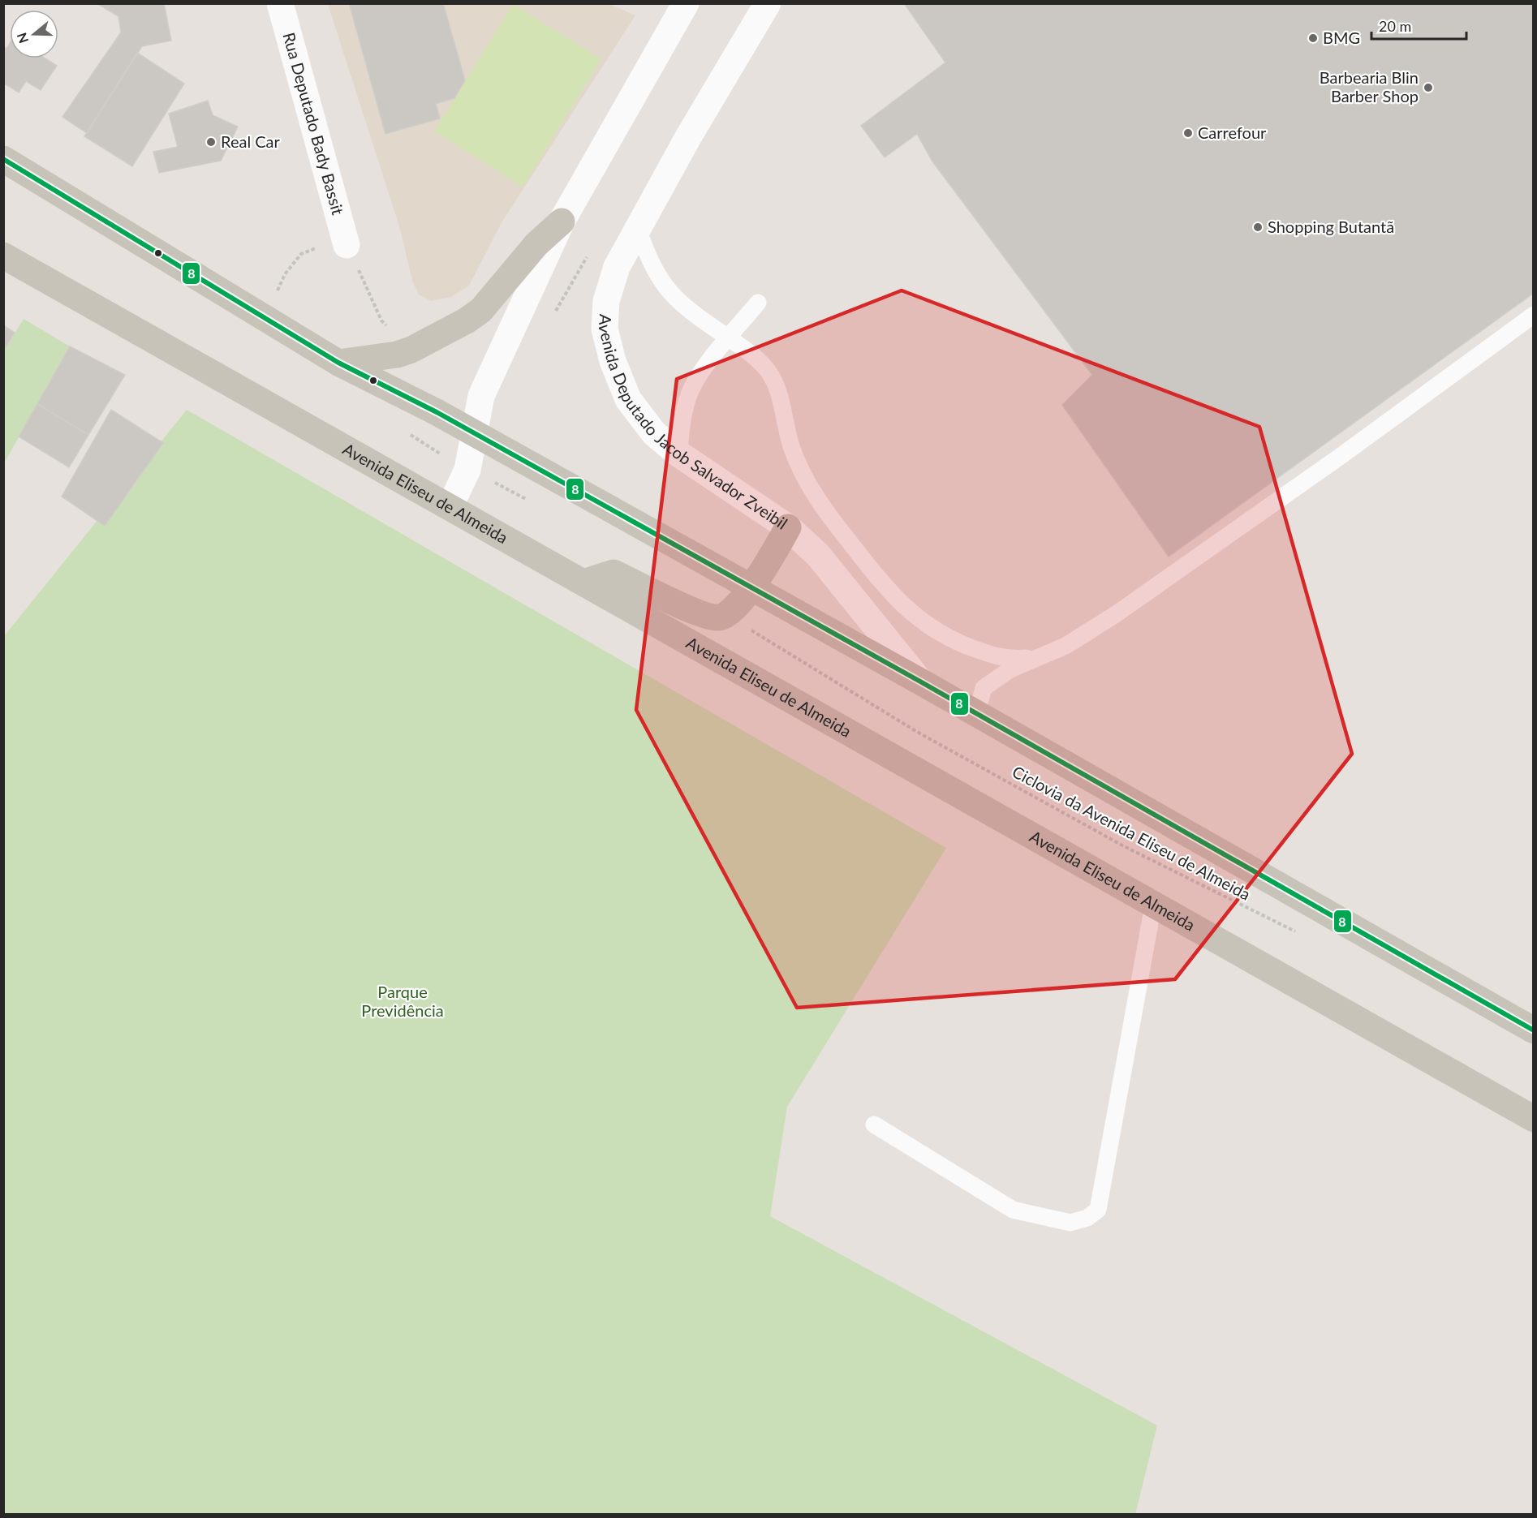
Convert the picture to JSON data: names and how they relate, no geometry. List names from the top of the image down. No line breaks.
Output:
{"streets":{"main road":["Rua Deputado Bady Bassit","Avenida Deputado Jacob Salvador Zveibil","Avenida Eliseu de Almeida"],"path":["Ciclovia da Avenida Eliseu de Almeida"]},"parks":["Parque Previdência"],"places":["BMG","Barbearia Blin Barber Shop","Carrefour","Real Car","Shopping Butantã"],"lines":["transit line 8"],"scale_bar":"20 m","north":"left"}
